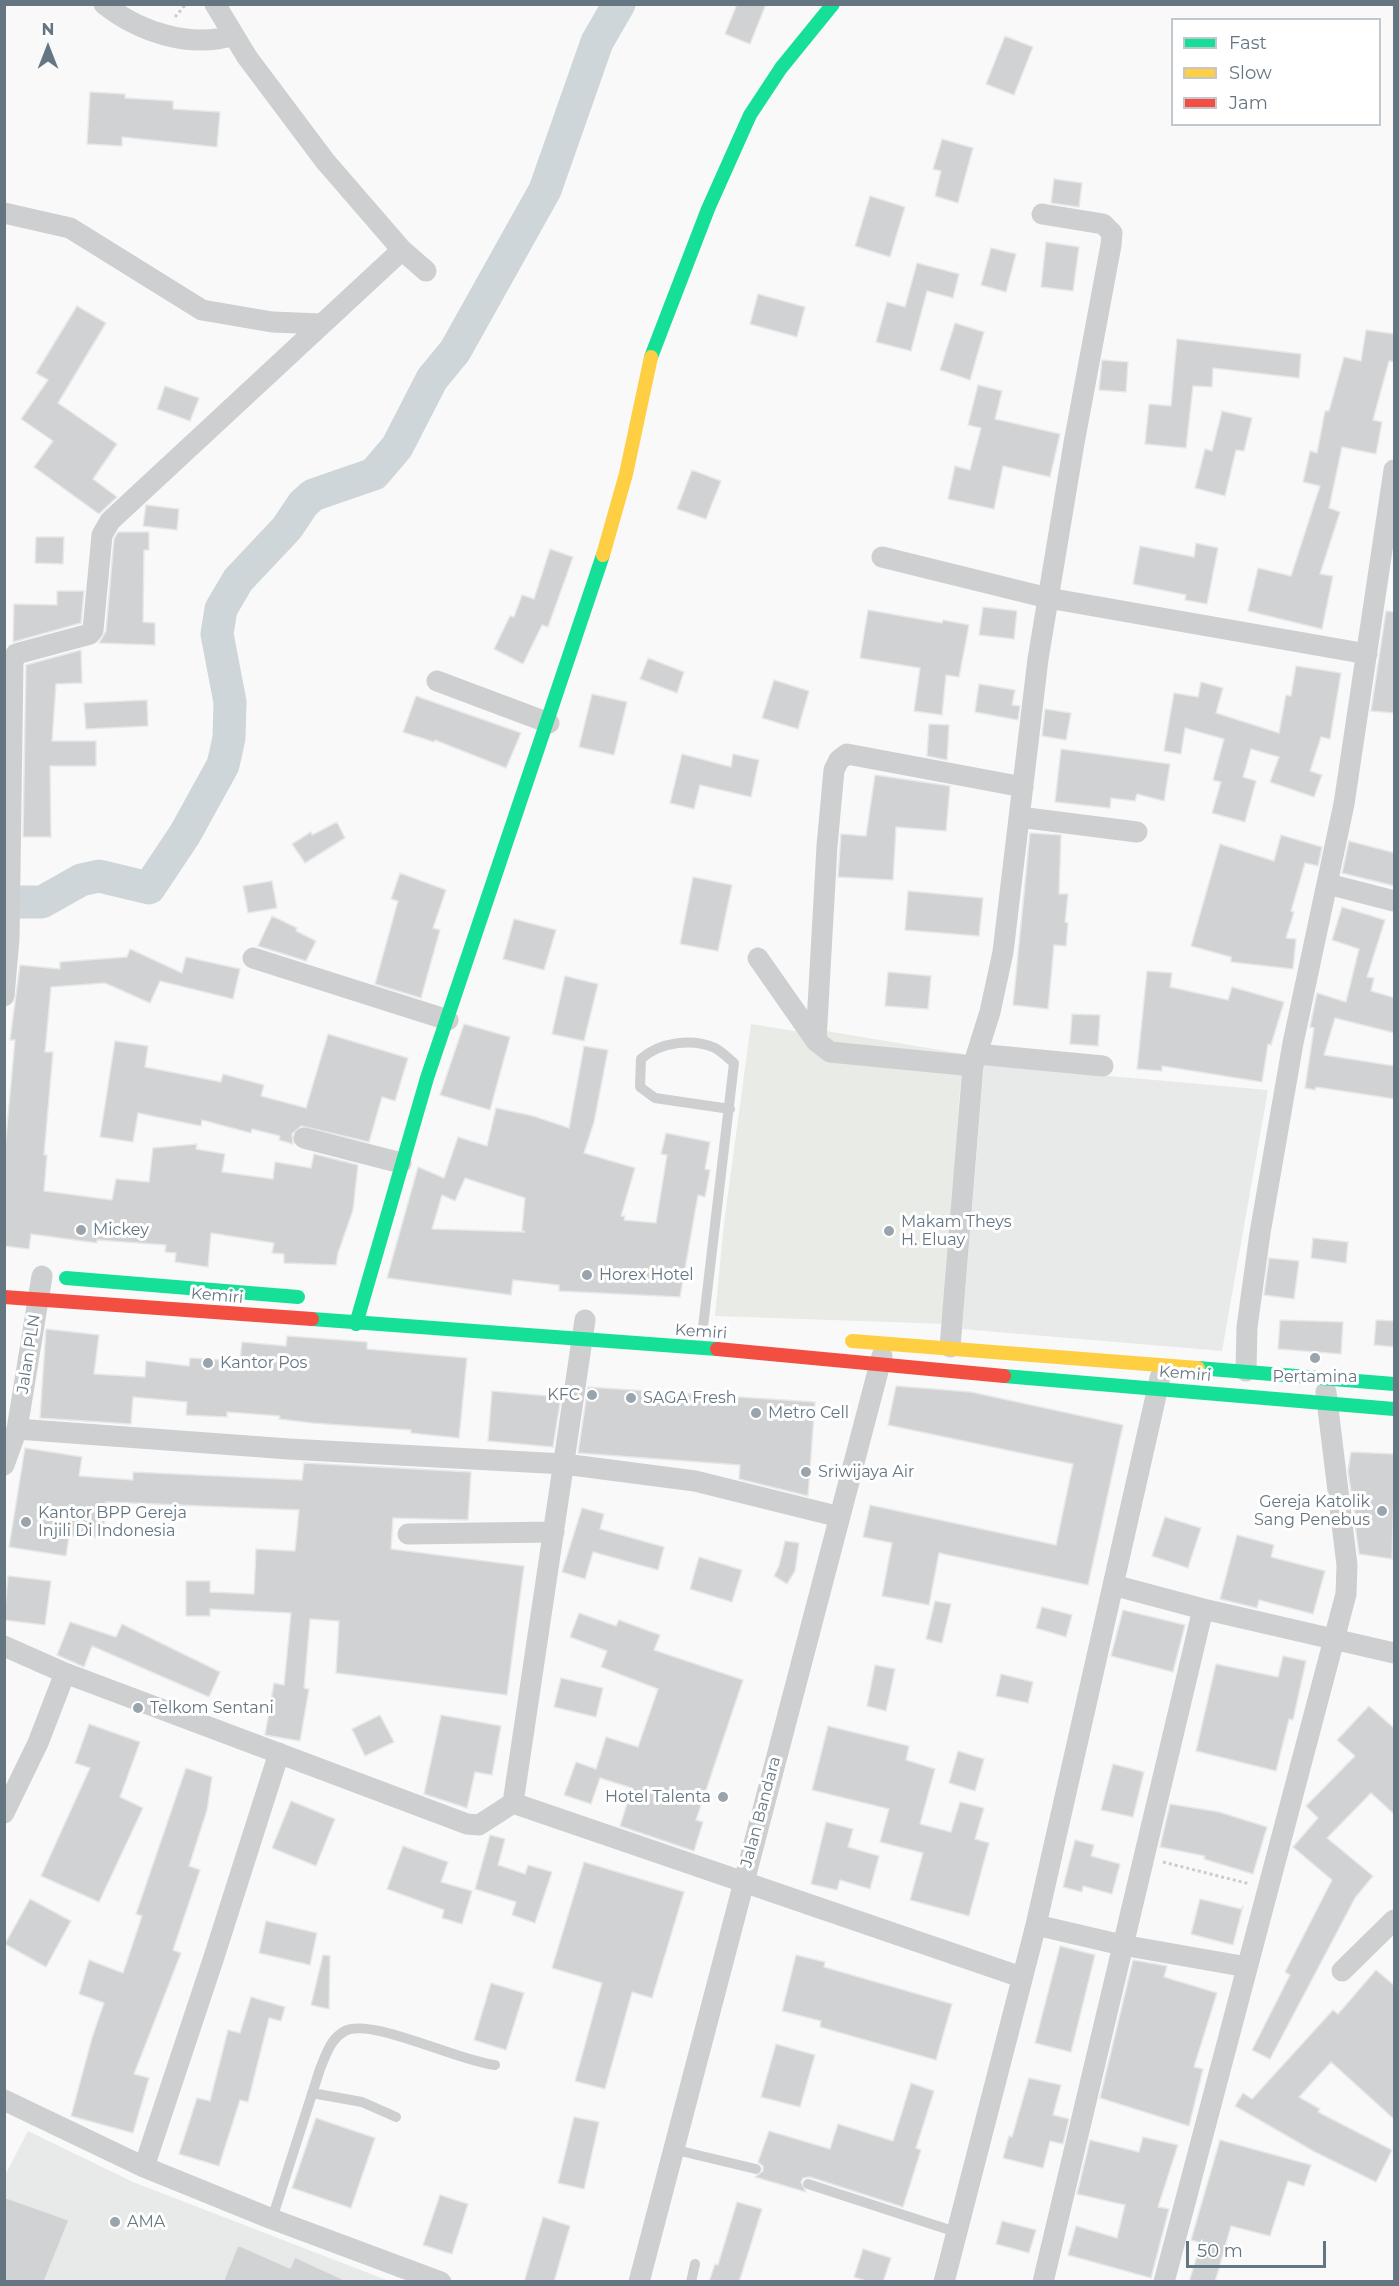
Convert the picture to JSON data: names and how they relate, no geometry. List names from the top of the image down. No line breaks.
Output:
{"streets":{"main road":["Kemiri"],"street":["Jalan PLN","Jalan Bandara"]},"crossings":[["Kemiri","Jalan PLN"],["Kemiri","Jalan Bandara"]],"places":["Mickey","Makam Theys H. Eluay","Horex Hotel","Pertamina","Kantor Pos","KFC","SAGA Fresh","Metro Cell","Sriwijaya Air","Gereja Katolik Sang Penebus","Kantor BPP Gereja Injili Di Indonesia","Telkom Sentani","Hotel Talenta","AMA"],"legend":["Fast","Slow","Jam"],"scale_bar":"50 m","north":"top"}
